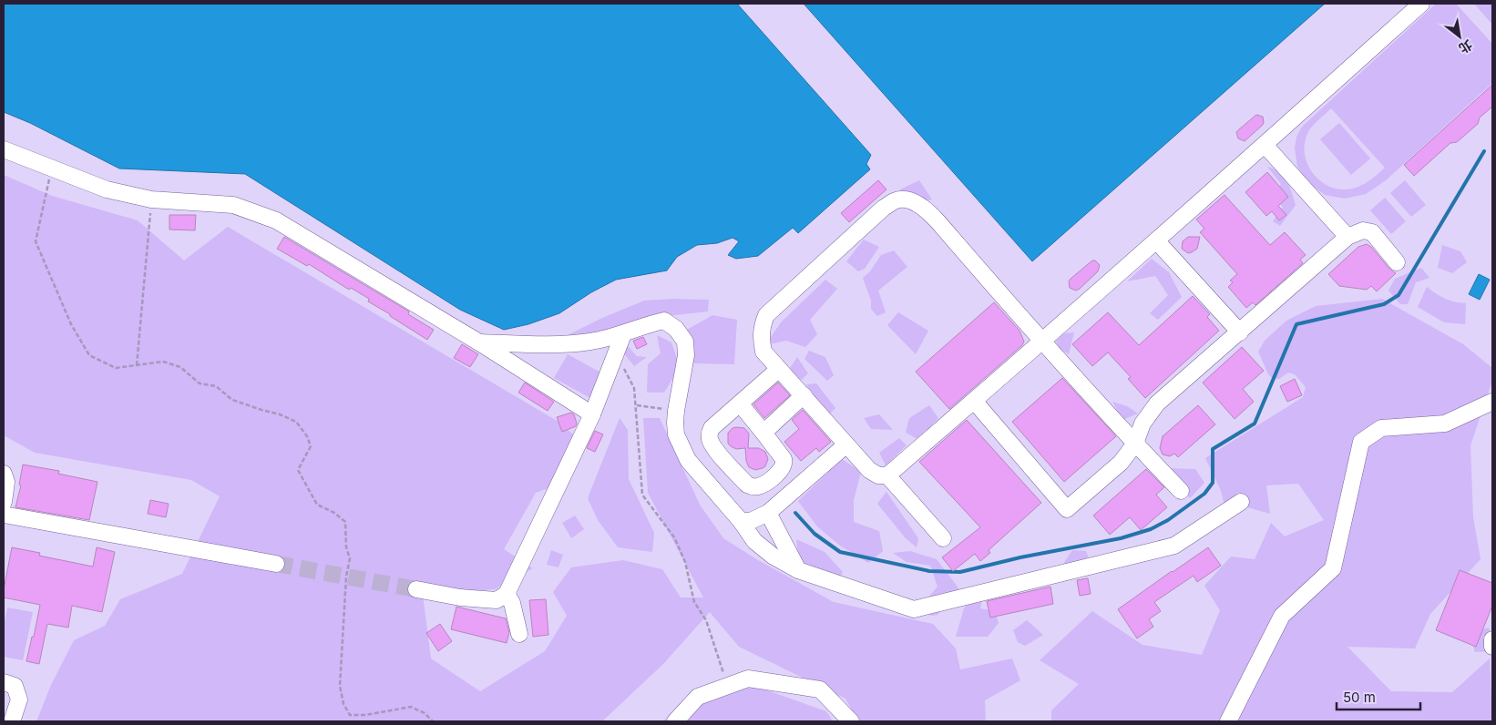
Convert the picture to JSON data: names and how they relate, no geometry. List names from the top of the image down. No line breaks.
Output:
{"scale_bar":"50 m","north":"bottom right"}
